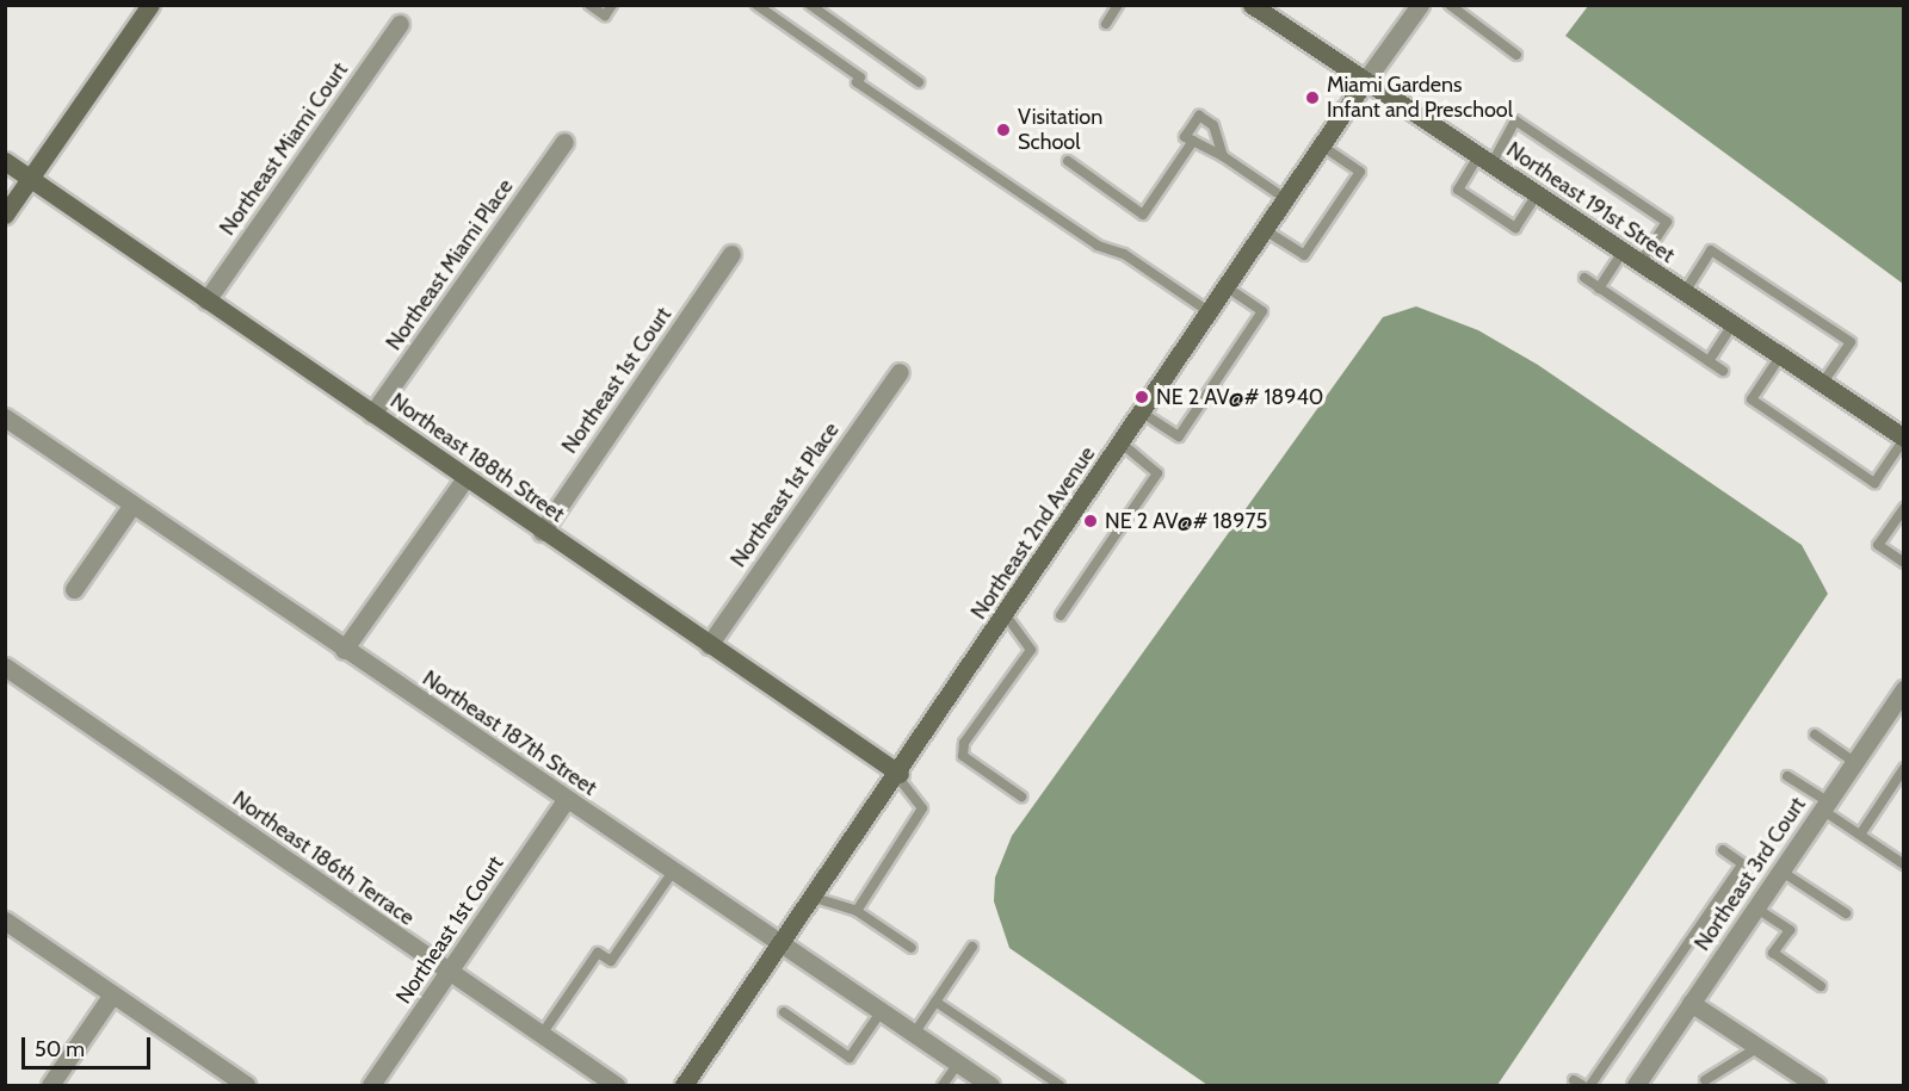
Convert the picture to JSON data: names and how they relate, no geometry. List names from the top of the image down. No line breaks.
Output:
{"streets":{"street":["Northeast Miami Court","Northeast 191st Street","Northeast Miami Place","Northeast 1st Court","Northeast 188th Street","Northeast 1st Place","Northeast 2nd Avenue","Northeast 187th Street","Northeast 186th Terrace","Northeast 3rd Court"]},"crossings":[["Northeast Miami Court","Northeast 188th Street"],["Northeast 191st Street","Northeast 2nd Avenue"],["Northeast Miami Place","Northeast 188th Street"],["Northeast 1st Court","Northeast 188th Street"],["Northeast 1st Court","Northeast 187th Street"],["Northeast 1st Court","Northeast 186th Terrace"],["Northeast 188th Street","Northeast 1st Place"],["Northeast 188th Street","Northeast 2nd Avenue"],["Northeast 2nd Avenue","Northeast 187th Street"]],"places":["Miami Gardens Infant and Preschool","Visitation School","NE 2 AV@# 18940","NE 2 AV@# 18975"],"scale_bar":"50 m"}
